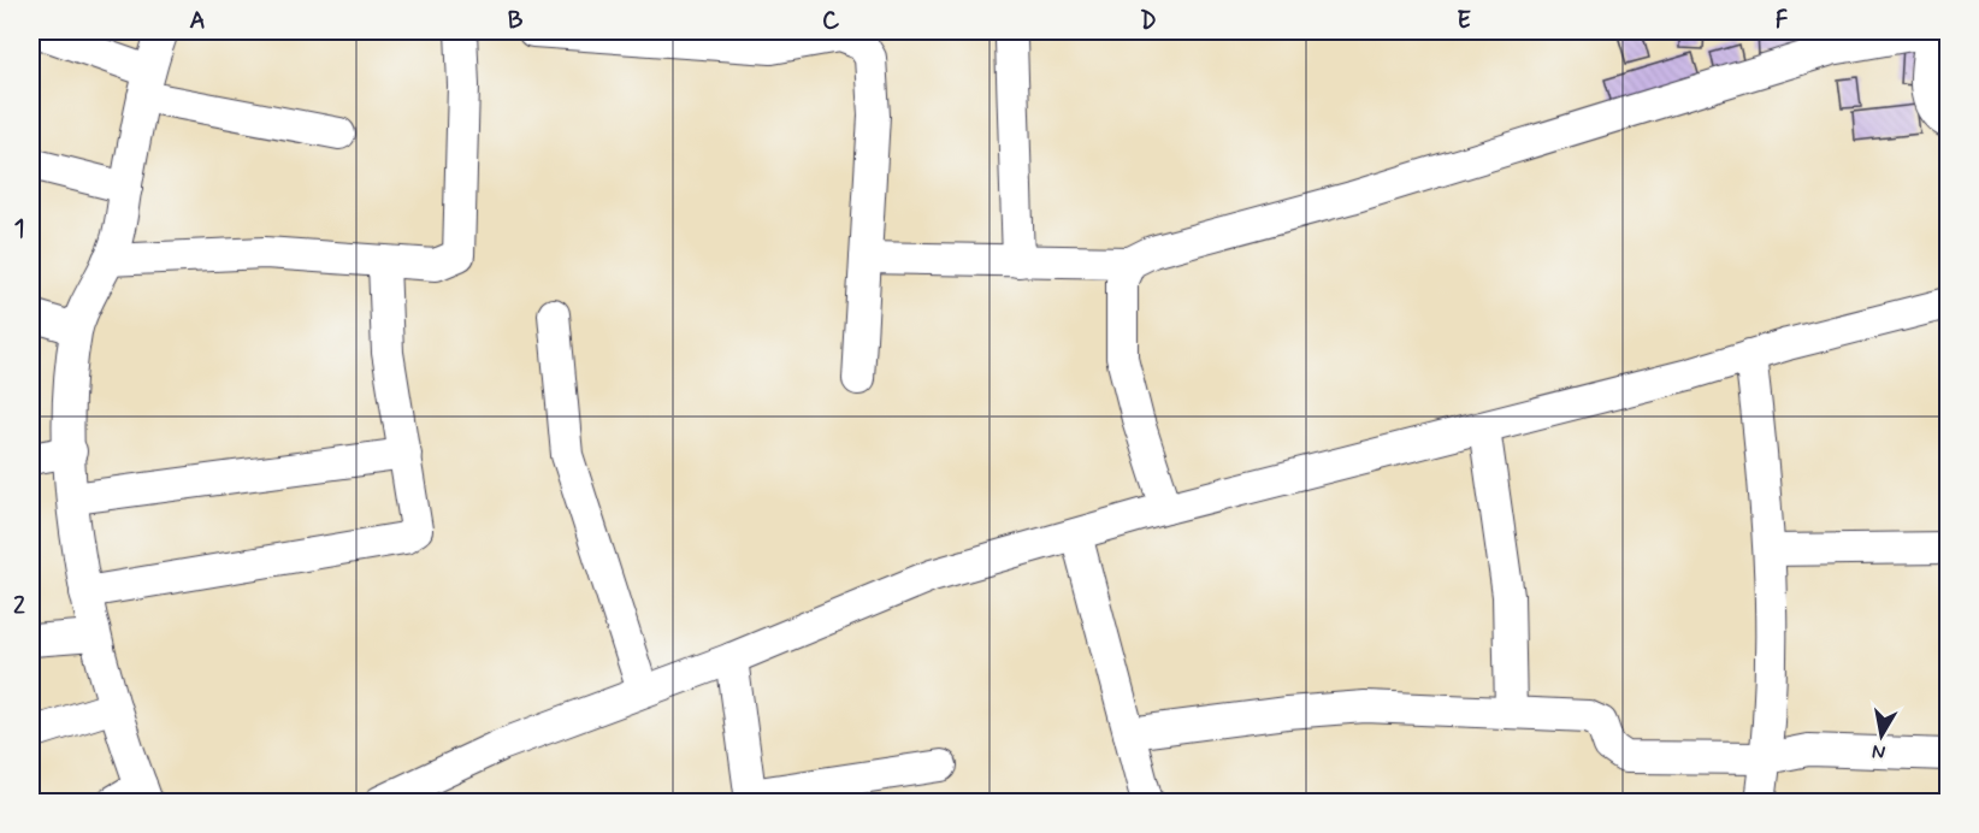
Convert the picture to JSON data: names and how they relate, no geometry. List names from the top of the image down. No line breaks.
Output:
{"north":"bottom","grid":{"columns":["A","B","C","D","E","F"],"rows":["1","2"]}}
